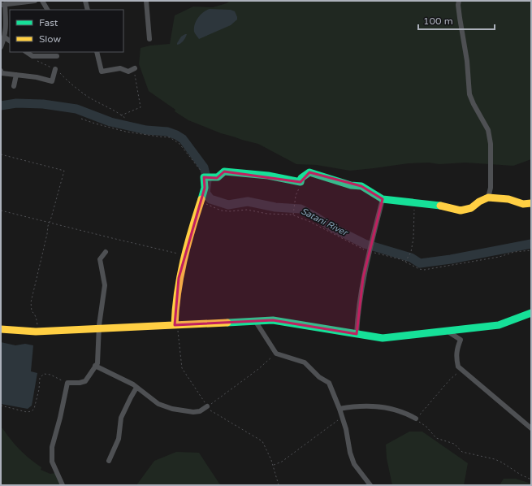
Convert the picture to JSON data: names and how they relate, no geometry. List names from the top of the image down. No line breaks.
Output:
{"water":["Satani River"],"legend":["Fast","Slow"],"scale_bar":"100 m"}
